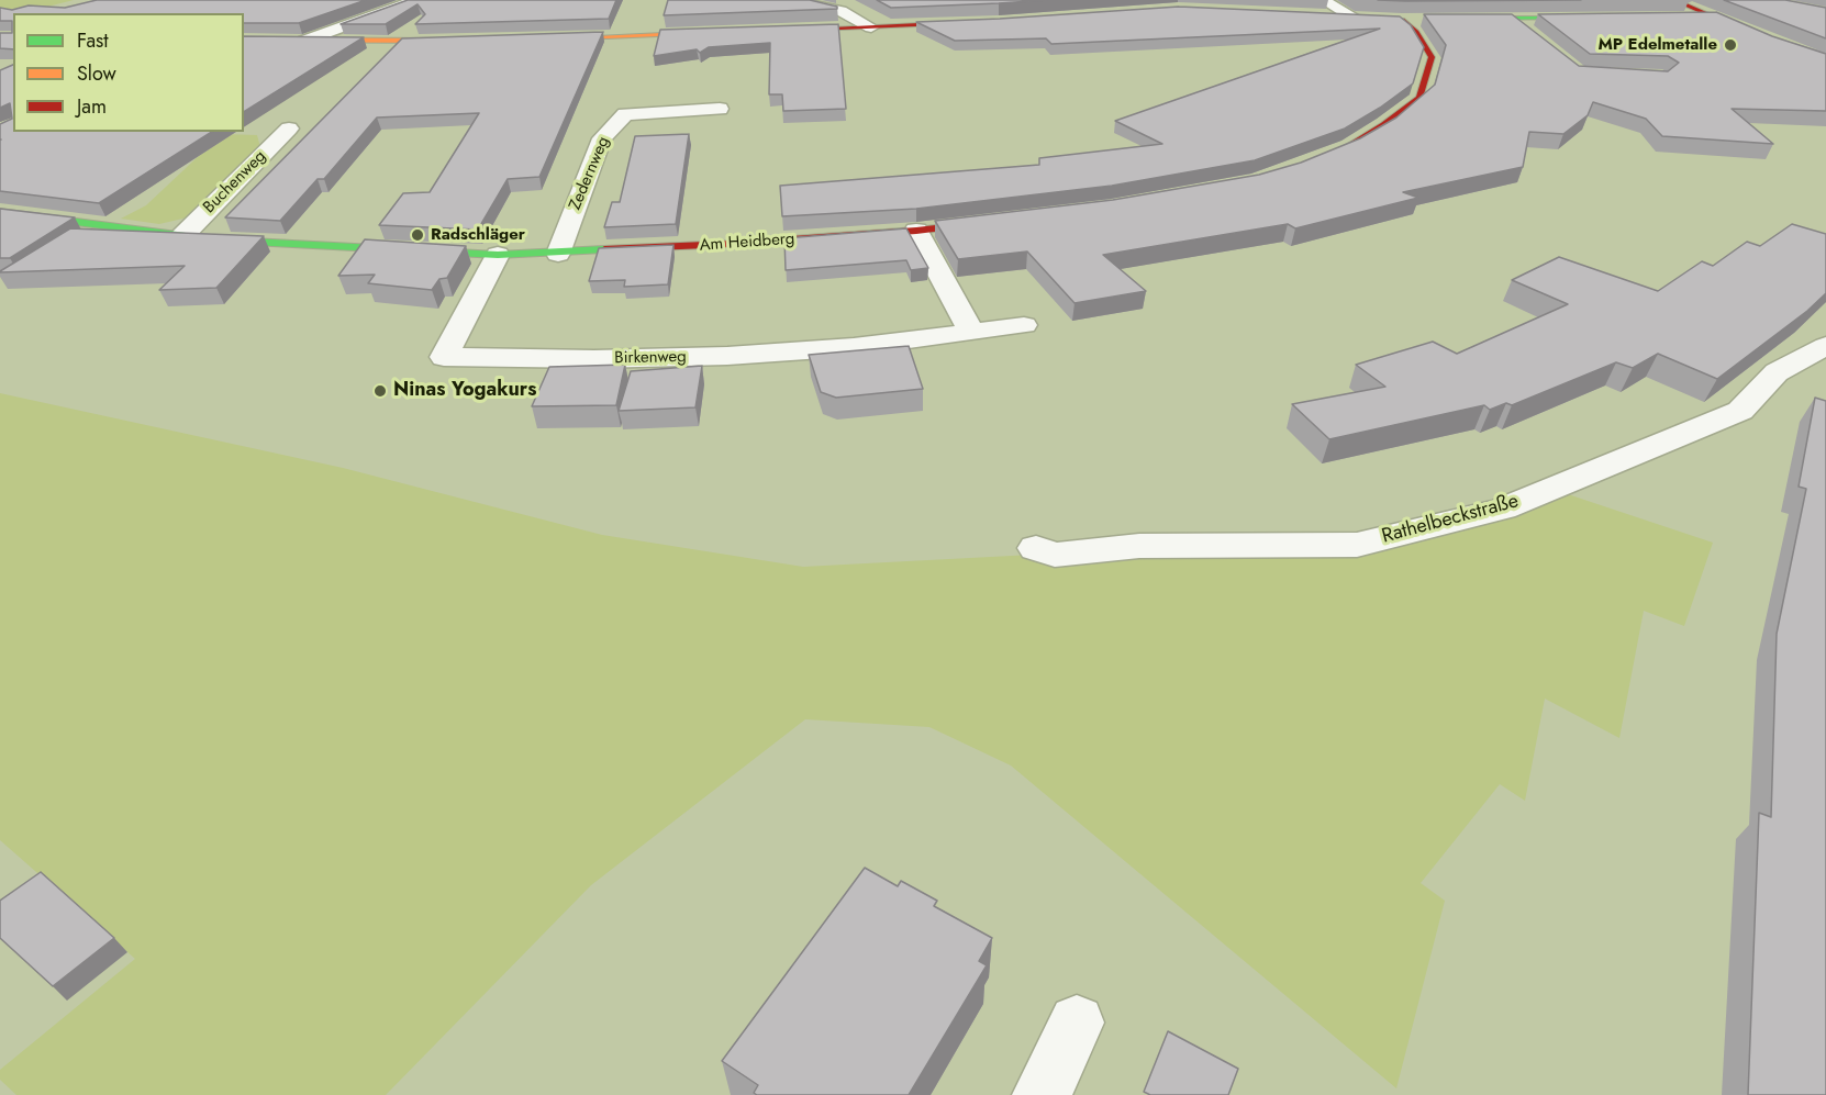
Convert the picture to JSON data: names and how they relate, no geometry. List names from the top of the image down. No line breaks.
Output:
{"streets":{"street":["Zedernweg","Buchenweg","Am Heidberg","Birkenweg","Rathelbeckstraße"]},"crossings":[["Zedernweg","Am Heidberg"],["Buchenweg","Am Heidberg"],["Am Heidberg","Birkenweg"]],"places":["MP Edelmetalle","Radschläger","Ninas Yogakurs"],"legend":["Fast","Slow","Jam"]}
